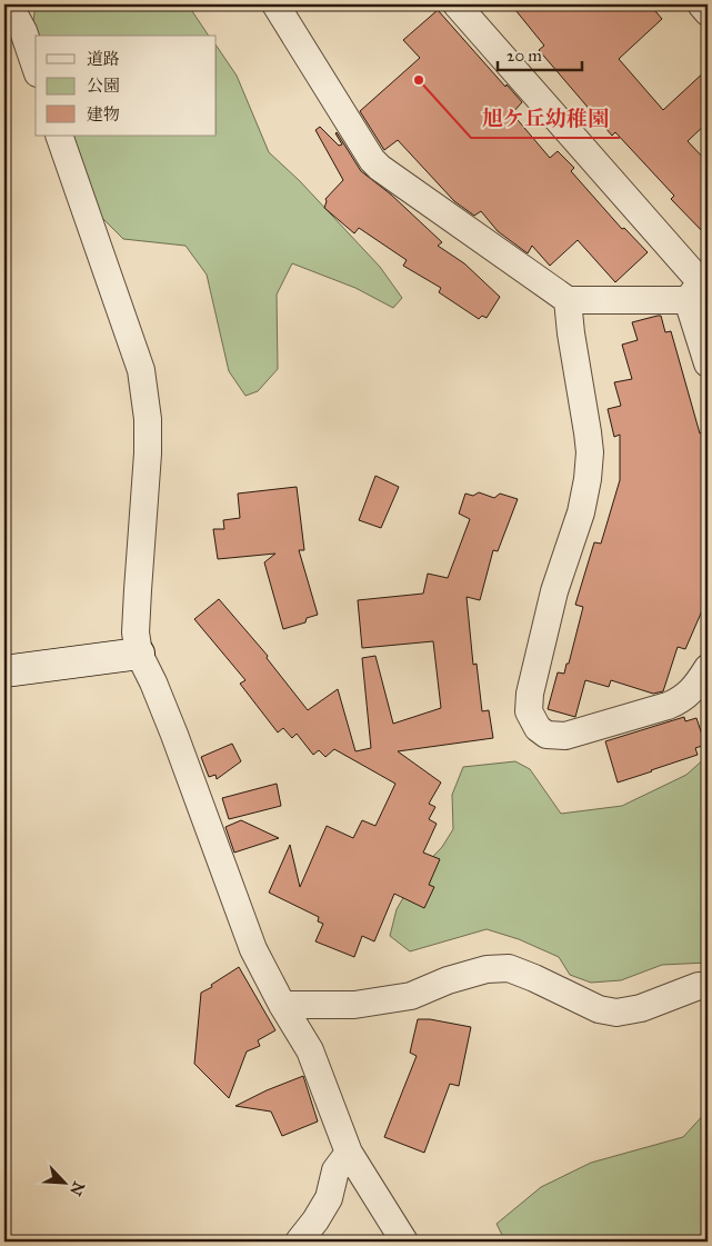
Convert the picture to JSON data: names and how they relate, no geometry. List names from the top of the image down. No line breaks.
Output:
{"places":["旭ケ丘幼稚園"],"legend":["道路","公園","建物"],"scale_bar":"20 m","north":"bottom right"}
